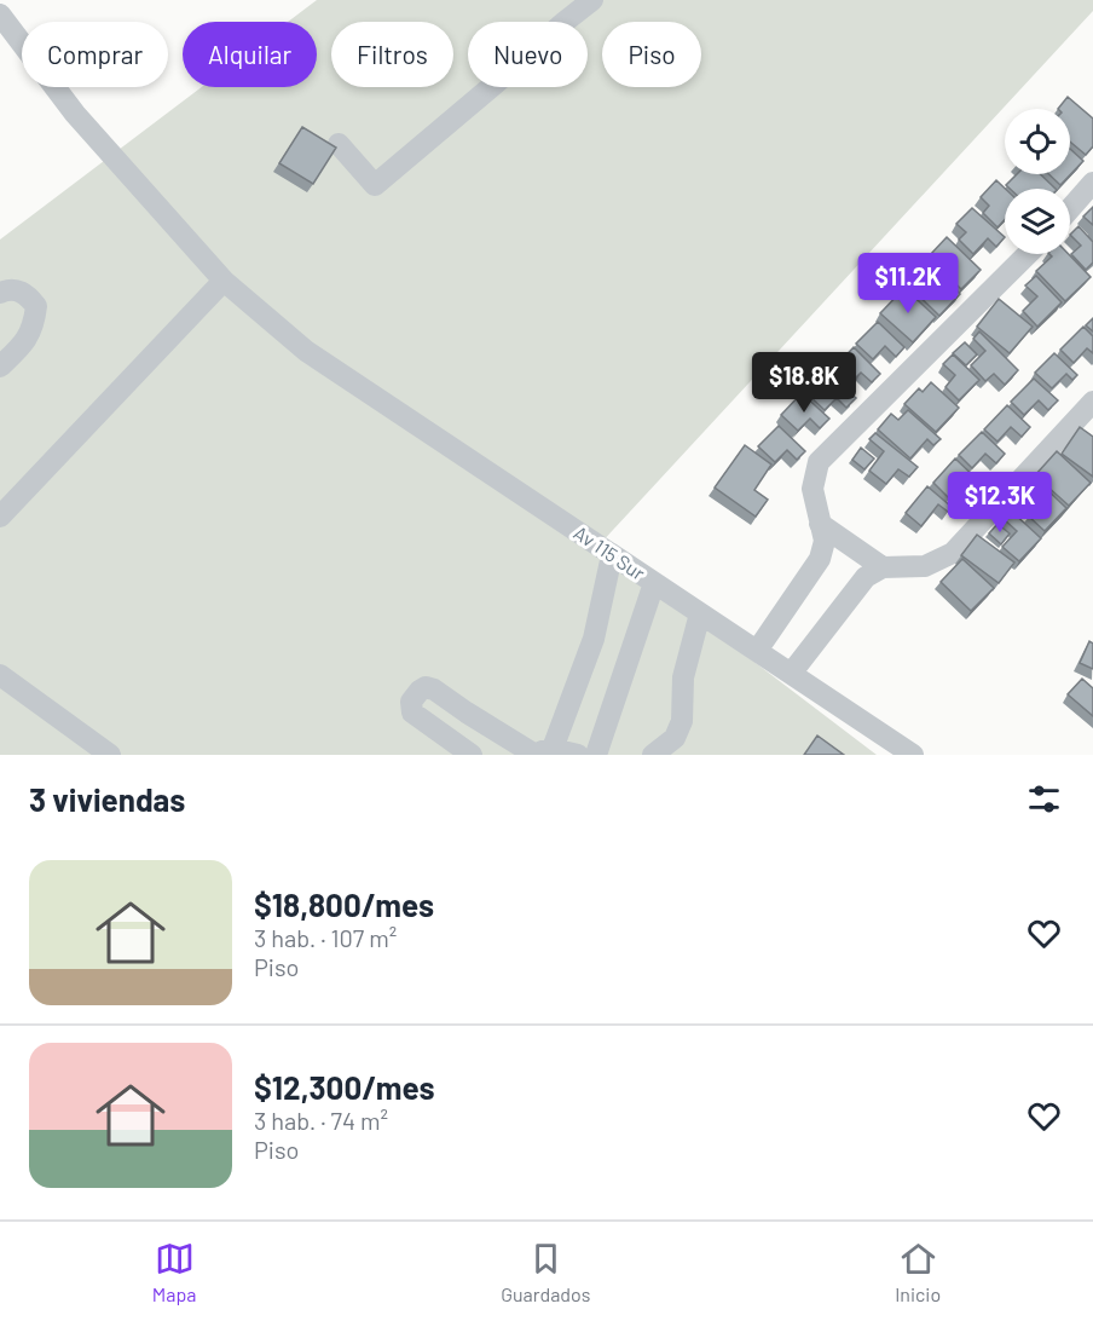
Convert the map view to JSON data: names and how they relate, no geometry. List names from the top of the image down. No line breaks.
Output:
{"streets":{"street":["Av 115 Sur"]},"page":{"chip":["Comprar","Alquilar","Filtros","Nuevo","Piso"],"price":["$11.2K","$18.8K","$12.3K"],"heading":"3 viviendas","list":[{"name":"$18,800/mes","note":"3 hab. · 107 m² · Piso"},{"name":"$12,300/mes","note":"3 hab. · 74 m² · Piso"}],"tabs":["Mapa","Guardados","Inicio"]}}
